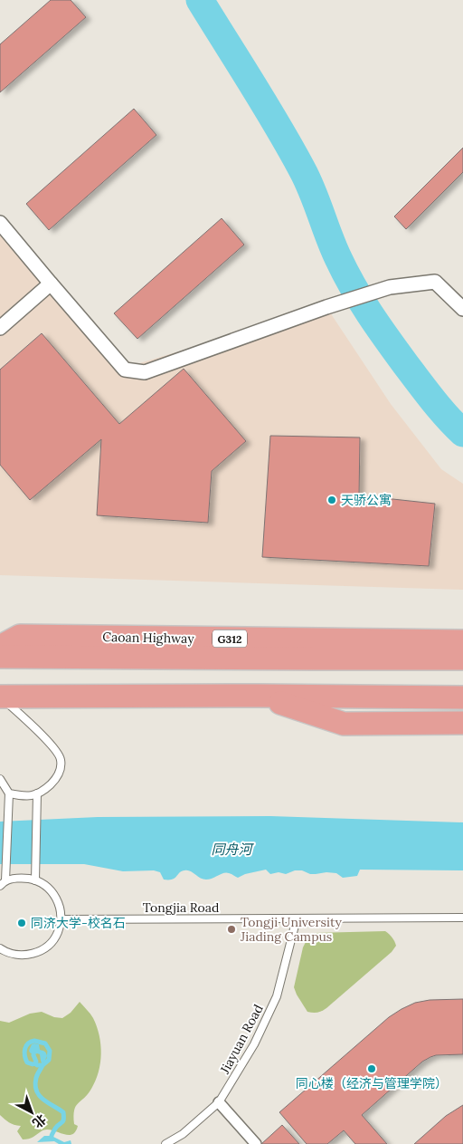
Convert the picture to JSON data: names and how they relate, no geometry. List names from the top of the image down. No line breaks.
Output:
{"streets":{"highway":["Caoan Highway","G312"],"lane":["Tongjia Road","Jiayuan Road"]},"crossings":[["Tongjia Road","Jiayuan Road"]],"water":["同舟河"],"places":["天骄公寓","同济大学-校名石","Tongji University Jiading Campus","同心楼（经济与管理学院）"],"north":"bottom right"}
